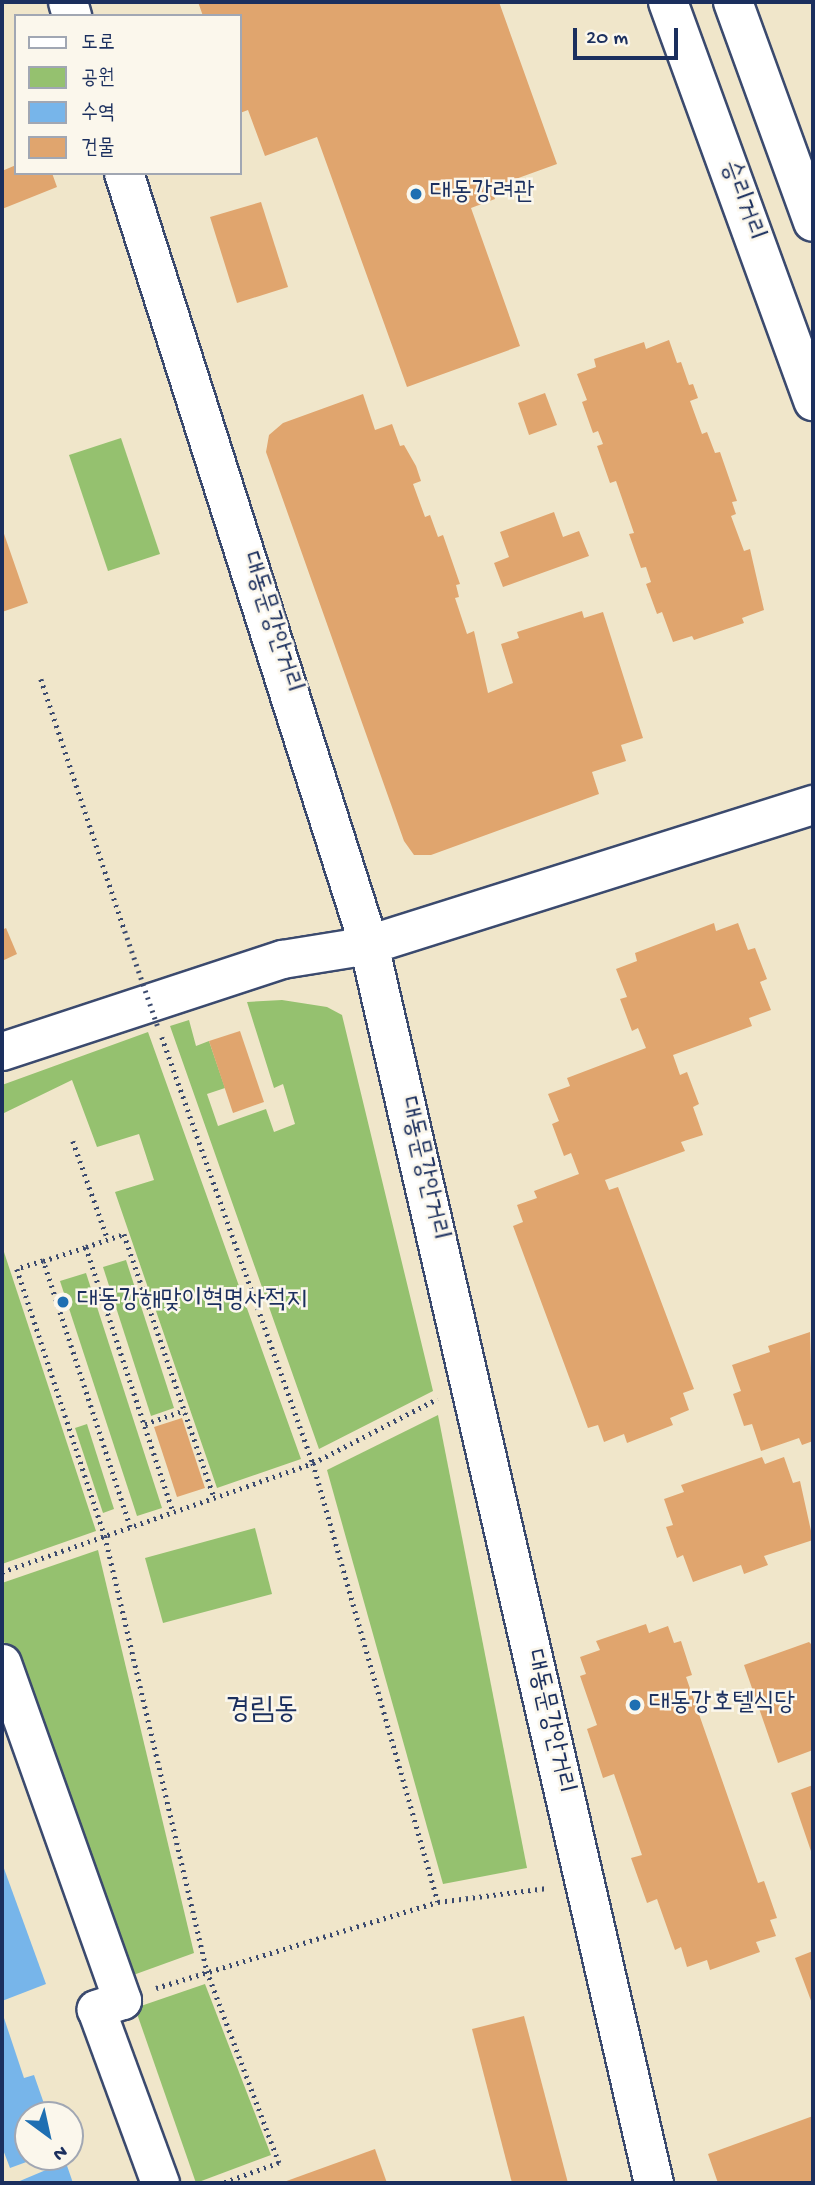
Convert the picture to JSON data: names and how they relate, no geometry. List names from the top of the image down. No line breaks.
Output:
{"streets":{"street":["승리거리","대동문강안거리"]},"districts":["경림동"],"places":["대동강려관","대동강해맞이혁명사적지","대동강호텔식당"],"legend":["도로","공원","수역","건물"],"scale_bar":"20 m","north":"bottom right"}
